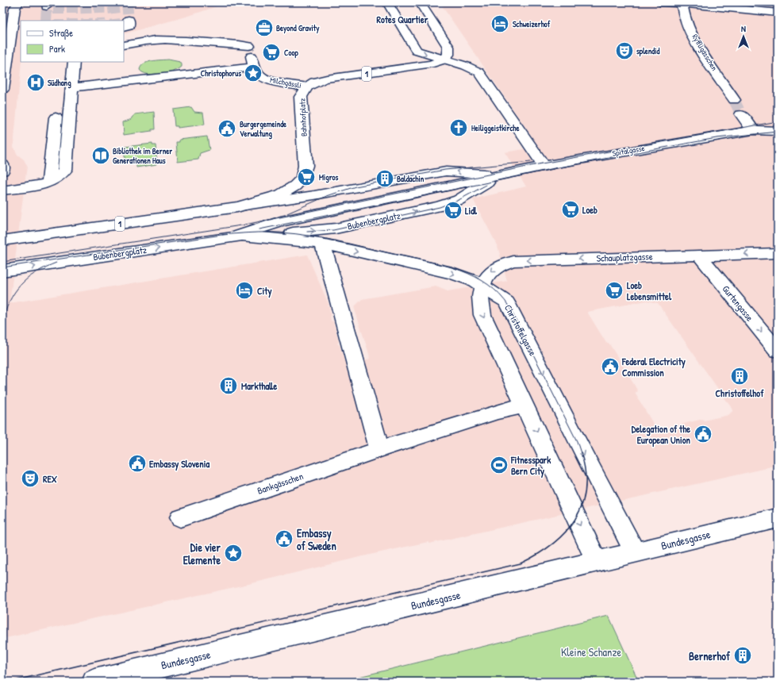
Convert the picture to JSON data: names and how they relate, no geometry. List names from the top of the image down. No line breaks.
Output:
{"streets":{"street":["Ryffligässchen","1","Milchgässli","Bahnhofplatz","Spitalgasse","Bubenbergplatz","Schauplatzgasse","Gurtengasse","Christoffelgasse","Bankgässchen","Bundesgasse"]},"crossings":[["Milchgässli","Bahnhofplatz"],["Bahnhofplatz","Bubenbergplatz"],["Spitalgasse","Bubenbergplatz"],["Bubenbergplatz","Schauplatzgasse"],["Bubenbergplatz","Christoffelgasse"],["Schauplatzgasse","Gurtengasse"],["Schauplatzgasse","Christoffelgasse"],["Christoffelgasse","Bundesgasse"]],"one_way":["Schauplatzgasse","Gurtengasse"],"districts":["Rotes Quartier"],"parks":["Kleine Schanze"],"places":{"hotel":["Schweizerhof","City"],"office":["Beyond Gravity"],"theatre":["splendid","REX"],"supermarket":["Coop","Migros","Loeb","Lidl","Loeb Lebensmittel"],"place":["Christophorus","Die vier Elemente"],"hospital":["Südhang"],"church":["Heiliggeistkirche"],"public building":["Burgergemeinde Verwaltung","Federal Electricity Commission","Delegation of the European Union","Embassy Slovenia","Embassy of Sweden"],"library":["Bibliothek im Berner Generationen Haus"],"building":["Baldachin","Christoffelhof","Markthalle","Bernerhof"],"sports":["Fitnesspark Bern City"]},"legend":["Straße","Park"],"north":"top"}
